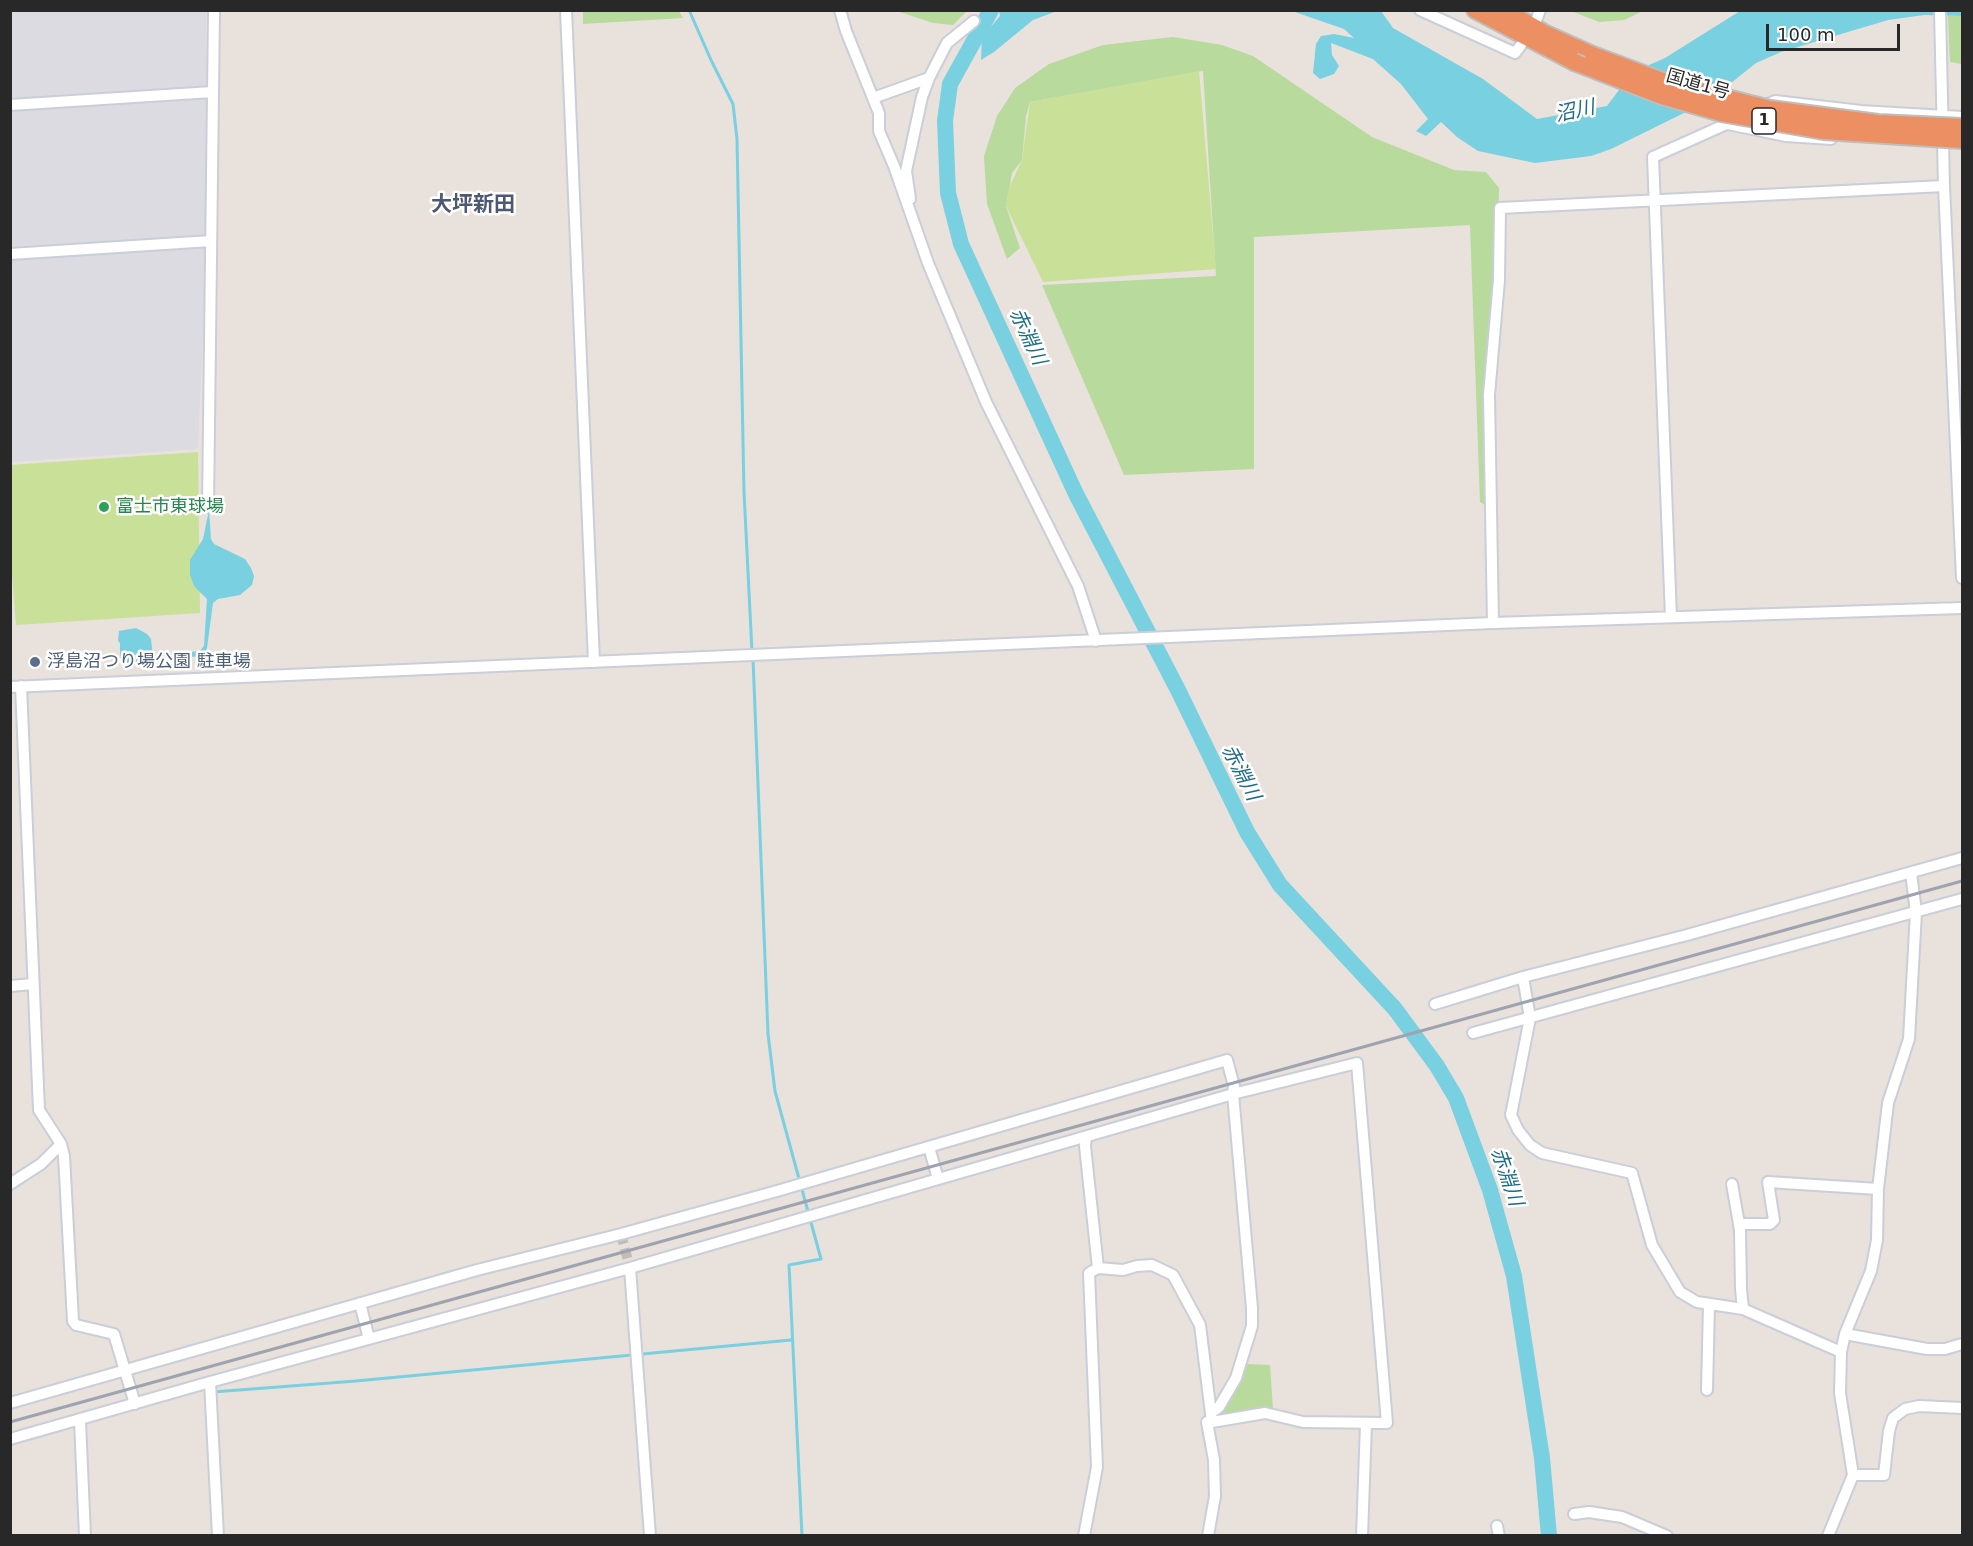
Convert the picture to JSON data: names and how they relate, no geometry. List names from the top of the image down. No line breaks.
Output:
{"streets":{"highway":["国道1号","1"]},"districts":["大坪新田"],"water":["沼川","赤淵川"],"places":["富士市東球場","浮島沼つり場公園 駐車場"],"scale_bar":"100 m"}
